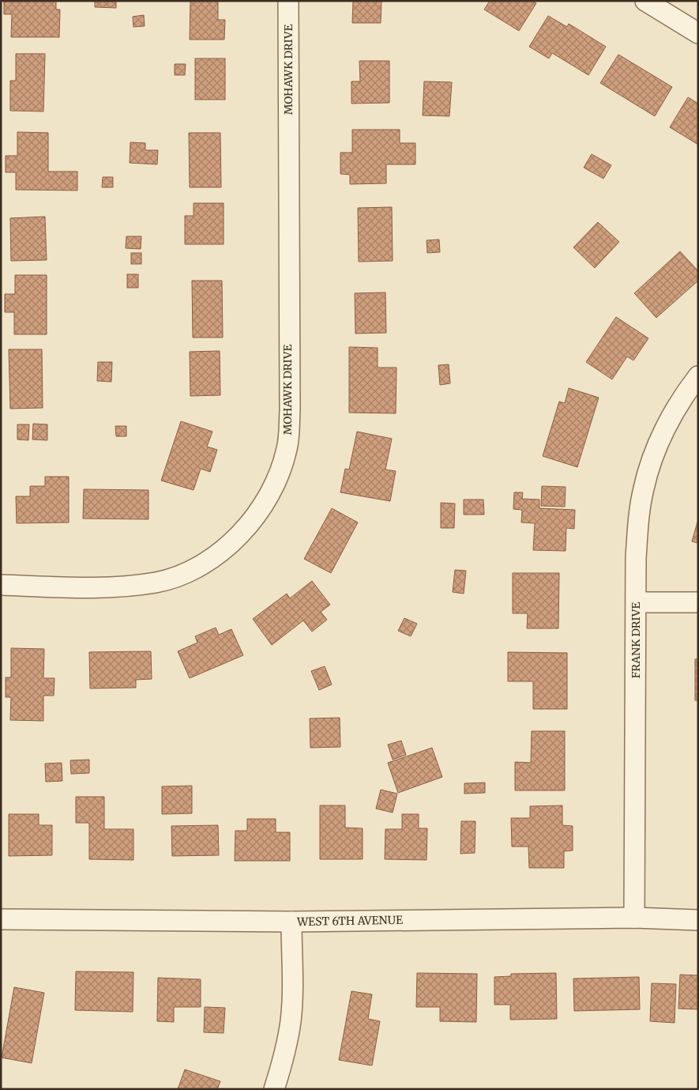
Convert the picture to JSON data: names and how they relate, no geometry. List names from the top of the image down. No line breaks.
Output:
{"streets":{"street":["MOHAWK DRIVE","FRANK DRIVE","WEST 6TH AVENUE"]},"crossings":[["FRANK DRIVE","WEST 6TH AVENUE"]]}
